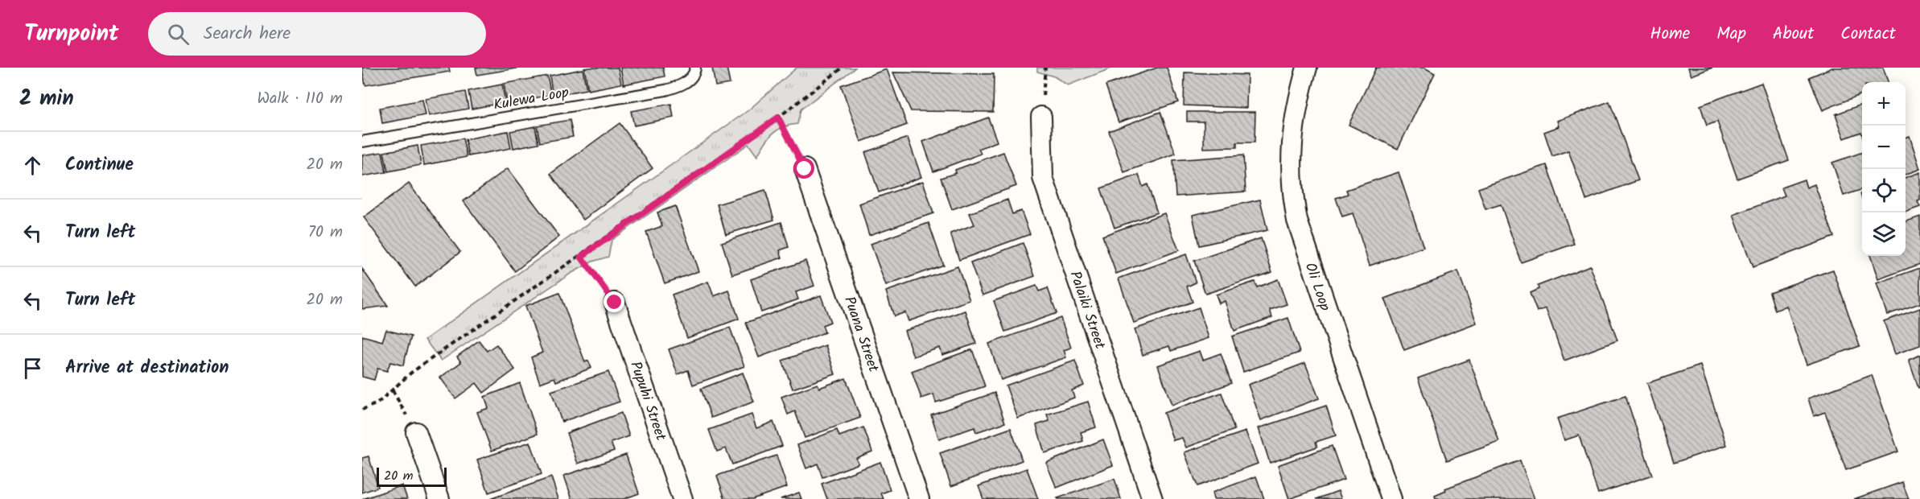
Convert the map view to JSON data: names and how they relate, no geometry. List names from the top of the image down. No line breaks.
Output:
{"streets":{"street":["Oli Loop","Palaiki Street","Puana Street","Pupuhi Street"],"lane":["Kulewa Loop"]},"scale_bar":"20 m","page":{"header":"Turnpoint","search":"Search here","nav":["Home","Map","About","Contact"],"heading":["2 min","Walk · 110 m"],"map_buttons":["+","−"],"list":[["Continue","20 m"],["Turn left","70 m"],["Turn left","20 m"],"Arrive at destination"],"scale":"20 m"}}
